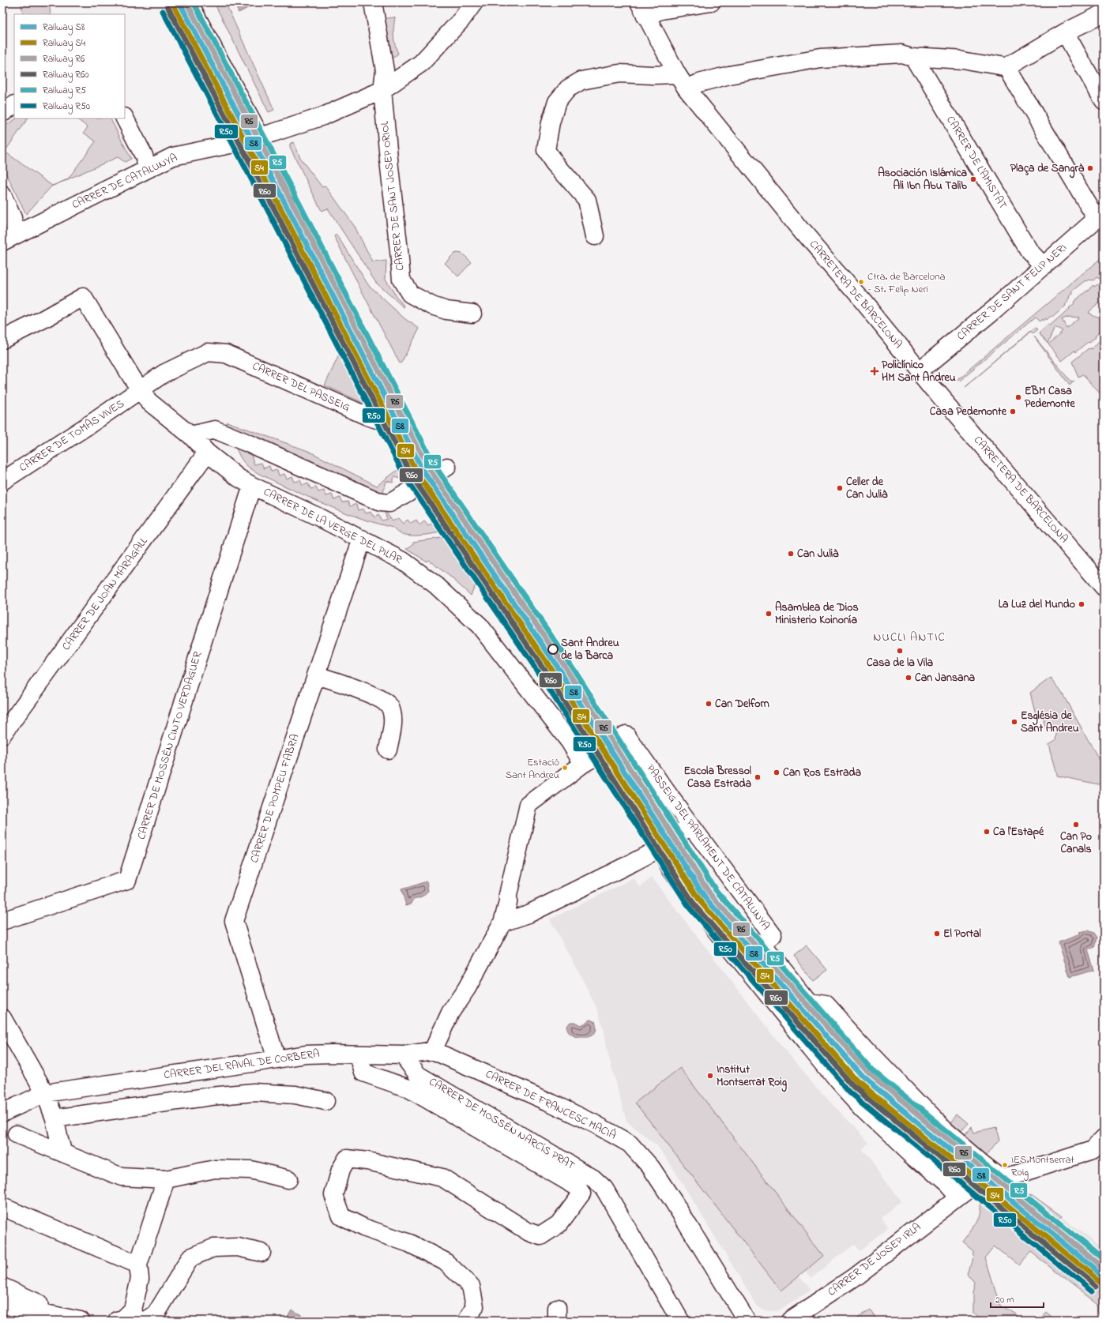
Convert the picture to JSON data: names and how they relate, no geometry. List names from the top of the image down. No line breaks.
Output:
{"streets":{"street":["CARRER DE L'AMISTAT","CARRER DE CATALUNYA","CARRER DE SANT JOSEP ORIOL","CARRER DE SANT FELIP NERI","CARRETERA DE BARCELONA","CARRER DEL PASSEIG","CARRER DE TOMÀS VIVES","CARRER DE LA VERGE DEL PILAR","CARRER DE JOAN MARAGALL","CARRER DE MOSSÈN CINTO VERDAGUER","CARRER DE POMPEU FABRA","PASSEIG DEL PARLAMENT DE CATALUNYA","CARRER DEL RAVAL DE CORBERA","CARRER DE FRANCESC MACIÀ","CARRER DE MOSSÈN NARCÍS PRAT","CARRER DE JOSEP IRLA"]},"crossings":[["CARRER DE L'AMISTAT","CARRER DE SANT FELIP NERI"],["CARRER DE CATALUNYA","CARRER DE SANT JOSEP ORIOL"],["CARRER DE SANT FELIP NERI","CARRETERA DE BARCELONA"],["CARRER DEL PASSEIG","CARRER DE TOMÀS VIVES"],["CARRER DEL PASSEIG","CARRER DE LA VERGE DEL PILAR"],["CARRER DE TOMÀS VIVES","CARRER DE LA VERGE DEL PILAR"],["CARRER DE LA VERGE DEL PILAR","CARRER DE JOAN MARAGALL"],["CARRER DE LA VERGE DEL PILAR","CARRER DE MOSSÈN CINTO VERDAGUER"],["CARRER DE LA VERGE DEL PILAR","CARRER DE POMPEU FABRA"],["CARRER DE POMPEU FABRA","CARRER DEL RAVAL DE CORBERA"],["PASSEIG DEL PARLAMENT DE CATALUNYA","CARRER DE JOSEP IRLA"],["CARRER DEL RAVAL DE CORBERA","CARRER DE FRANCESC MACIÀ"],["CARRER DEL RAVAL DE CORBERA","CARRER DE MOSSÈN NARCÍS PRAT"]],"districts":["NUCLI ANTIC"],"places":{"other":["Plaça de Sangrà","Asociación Islámica Ali Ibn Abu Talib","Ctra. de Barcelona - St. Felip Neri","EBM Casa Pedemonte","Casa Pedemonte","Celler de Can Julià","Can Julià","La Luz del Mundo","Asamblea de Dios Ministerio Koinonía","Sant Andreu de la Barca","Casa de la Vila","Can Jansana","Can Delforn","Església de Sant Andreu","Estació Sant Andreu","Can Ros Estrada","Escola Bressol Casa Estrada","Can Po Canals","Ca l'Estapé","El Portal","Institut Montserrat Roig","IES Montserrat Roig"],"health":["Policlínico HM Sant Andreu"]},"lines":["rail line S8","rail line R6","rail line R5","rail line S4","rail line R60","rail line R50"],"legend":["Railway S8","Railway S4","Railway R6","Railway R60","Railway R5","Railway R50"],"scale_bar":"20 m"}
